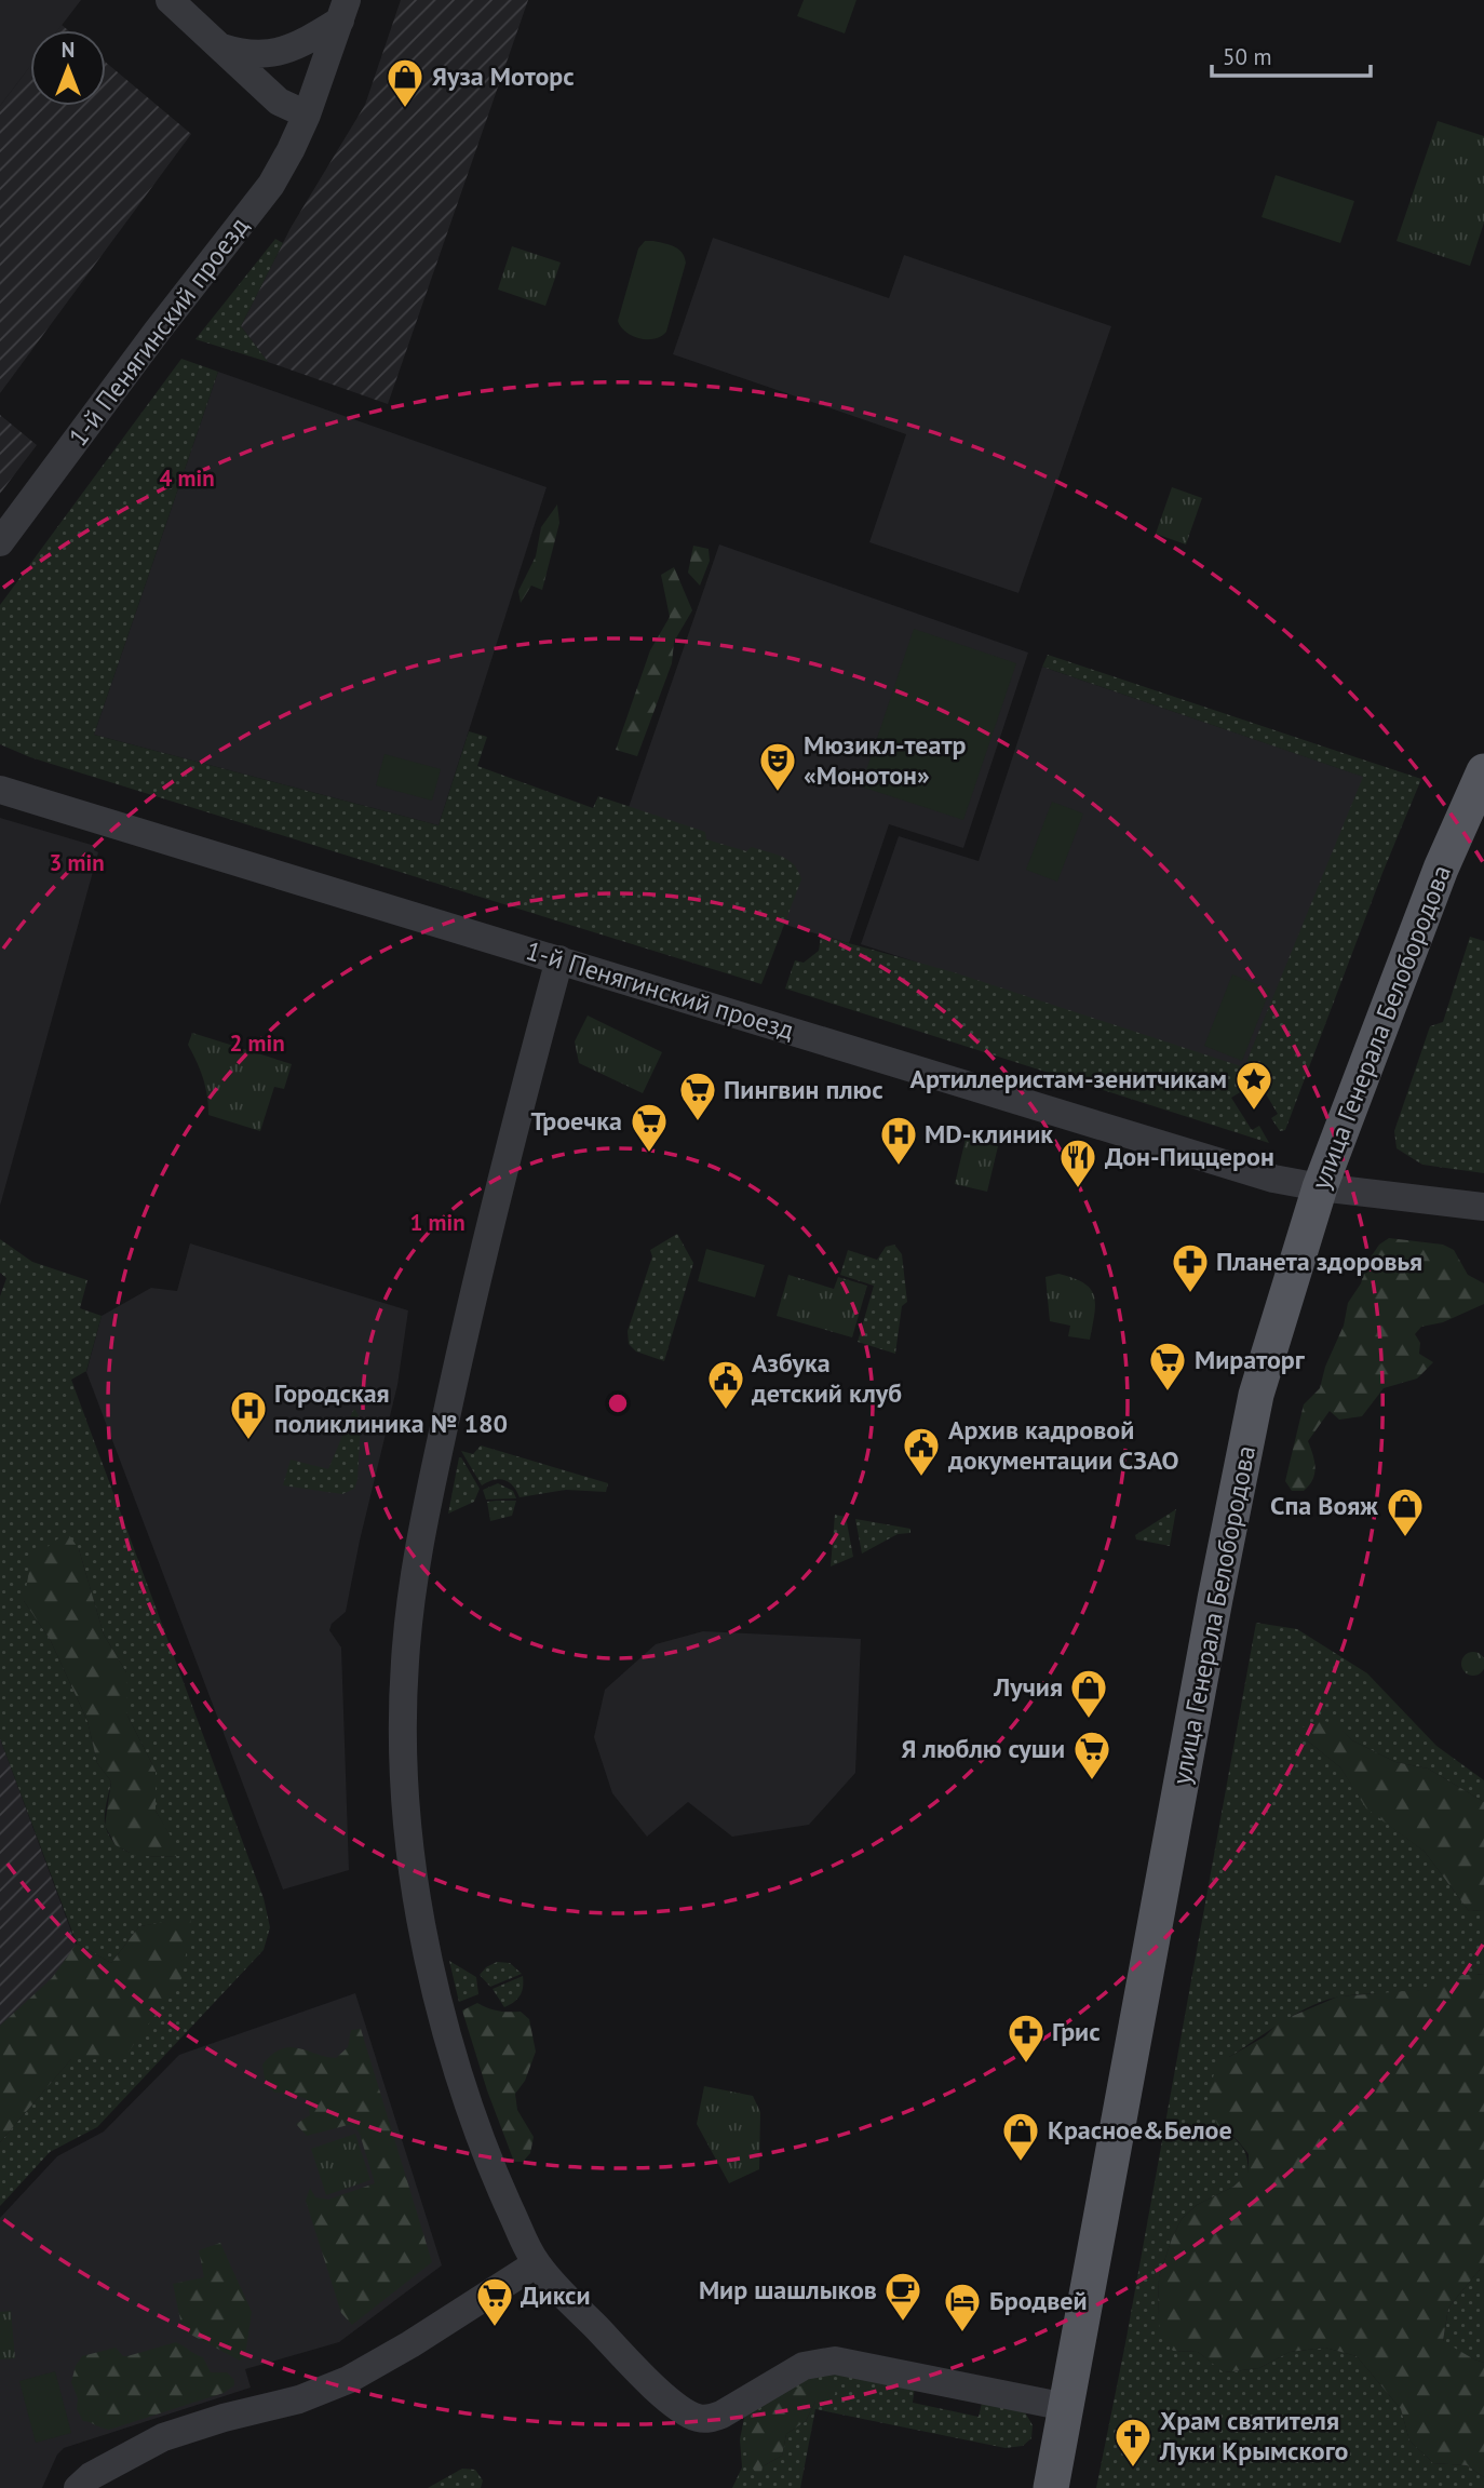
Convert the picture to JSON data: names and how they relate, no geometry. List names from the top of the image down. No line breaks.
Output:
{"streets":{"main road":["улица Генерала Белобородова"],"street":["1-й Пенягинский проезд"]},"crossings":[["1-й Пенягинский проезд","улица Генерала Белобородова"]],"places":{"shop":["Яуза Моторс","Спа Вояж","Лучия","Красное&Белое"],"theatre":["Мюзикл-театр «Монотон»"],"place":["Артиллеристам-зенитчикам"],"supermarket":["Пингвин плюс","Троечка","Мираторг","Я люблю суши","Дикси"],"hospital":["MD-клиник","Городская поликлиника № 180"],"restaurant":["Дон-Пиццерон"],"pharmacy":["Планета здоровья","Грис"],"public building":["Азбука детский клуб","Архив кадровой документации СЗАО"],"cafe":["Мир шашлыков"],"hotel":["Бродвей"],"church":["Храм святителя Луки Крымского"]},"scale_bar":"50 m","north":"top","rings":["4 min","3 min","2 min","1 min"]}
